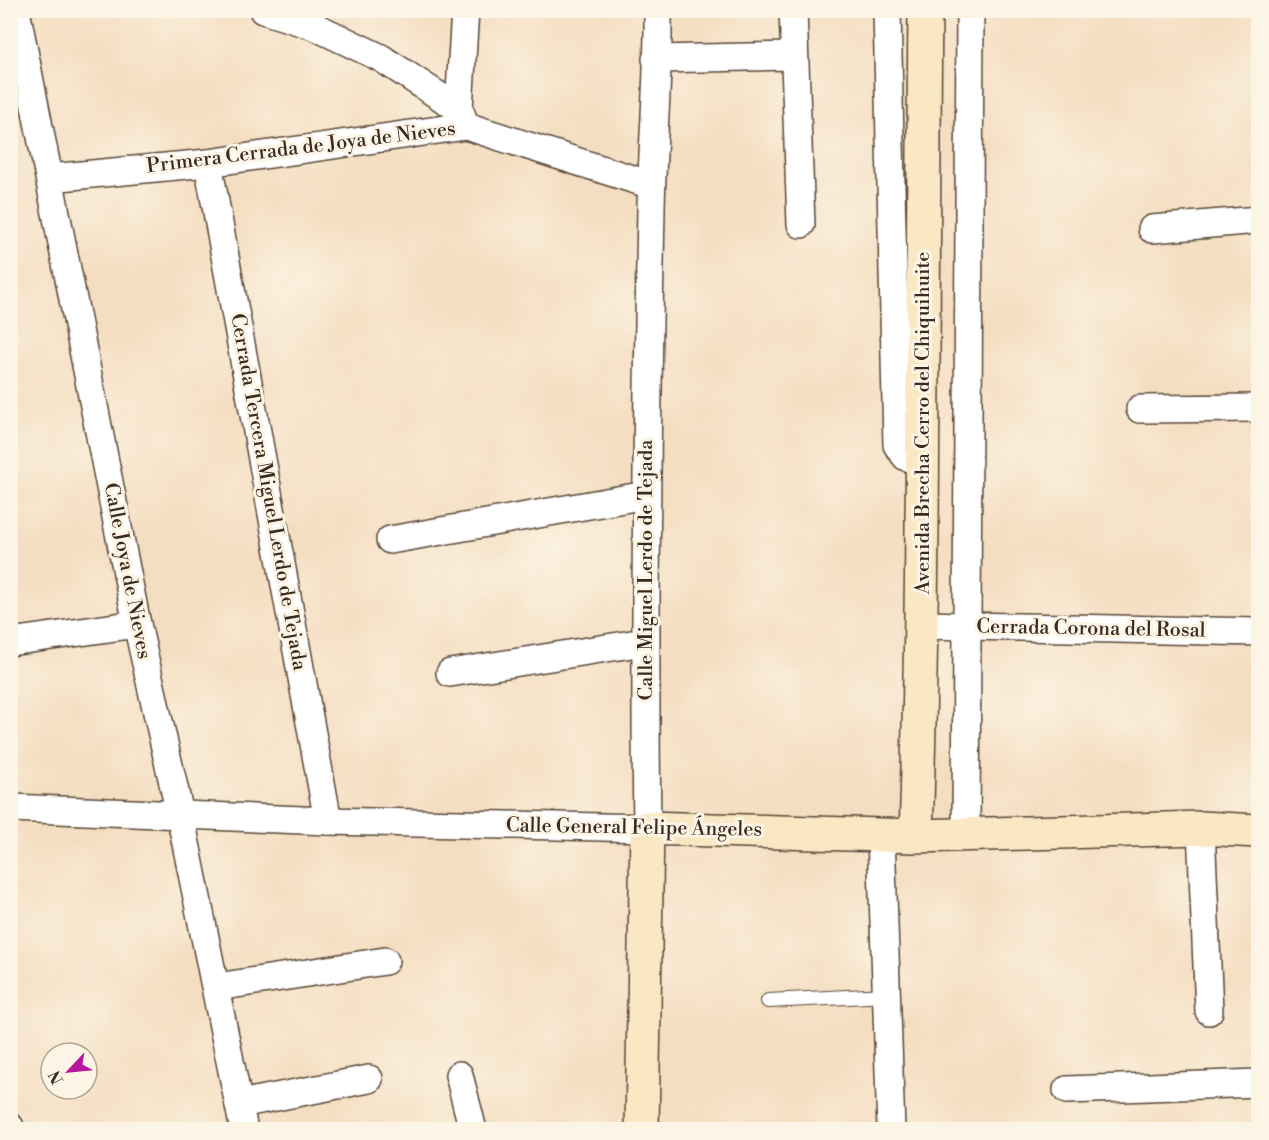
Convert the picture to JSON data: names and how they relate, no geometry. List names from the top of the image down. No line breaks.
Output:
{"streets":{"street":["Primera Cerrada de Joya de Nieves","Avenida Brecha Cerro del Chiquihuite","Cerrada Tercera Miguel Lerdo de Tejada","Calle Miguel Lerdo de Tejada","Calle Joya de Nieves","Cerrada Corona del Rosal","Calle General Felipe Ángeles"]},"crossings":[["Primera Cerrada de Joya de Nieves","Cerrada Tercera Miguel Lerdo de Tejada"],["Primera Cerrada de Joya de Nieves","Calle Miguel Lerdo de Tejada"],["Primera Cerrada de Joya de Nieves","Calle Joya de Nieves"],["Avenida Brecha Cerro del Chiquihuite","Cerrada Corona del Rosal"],["Avenida Brecha Cerro del Chiquihuite","Calle General Felipe Ángeles"],["Cerrada Tercera Miguel Lerdo de Tejada","Calle General Felipe Ángeles"],["Calle Miguel Lerdo de Tejada","Calle General Felipe Ángeles"],["Calle Joya de Nieves","Calle General Felipe Ángeles"]],"north":"bottom left"}
